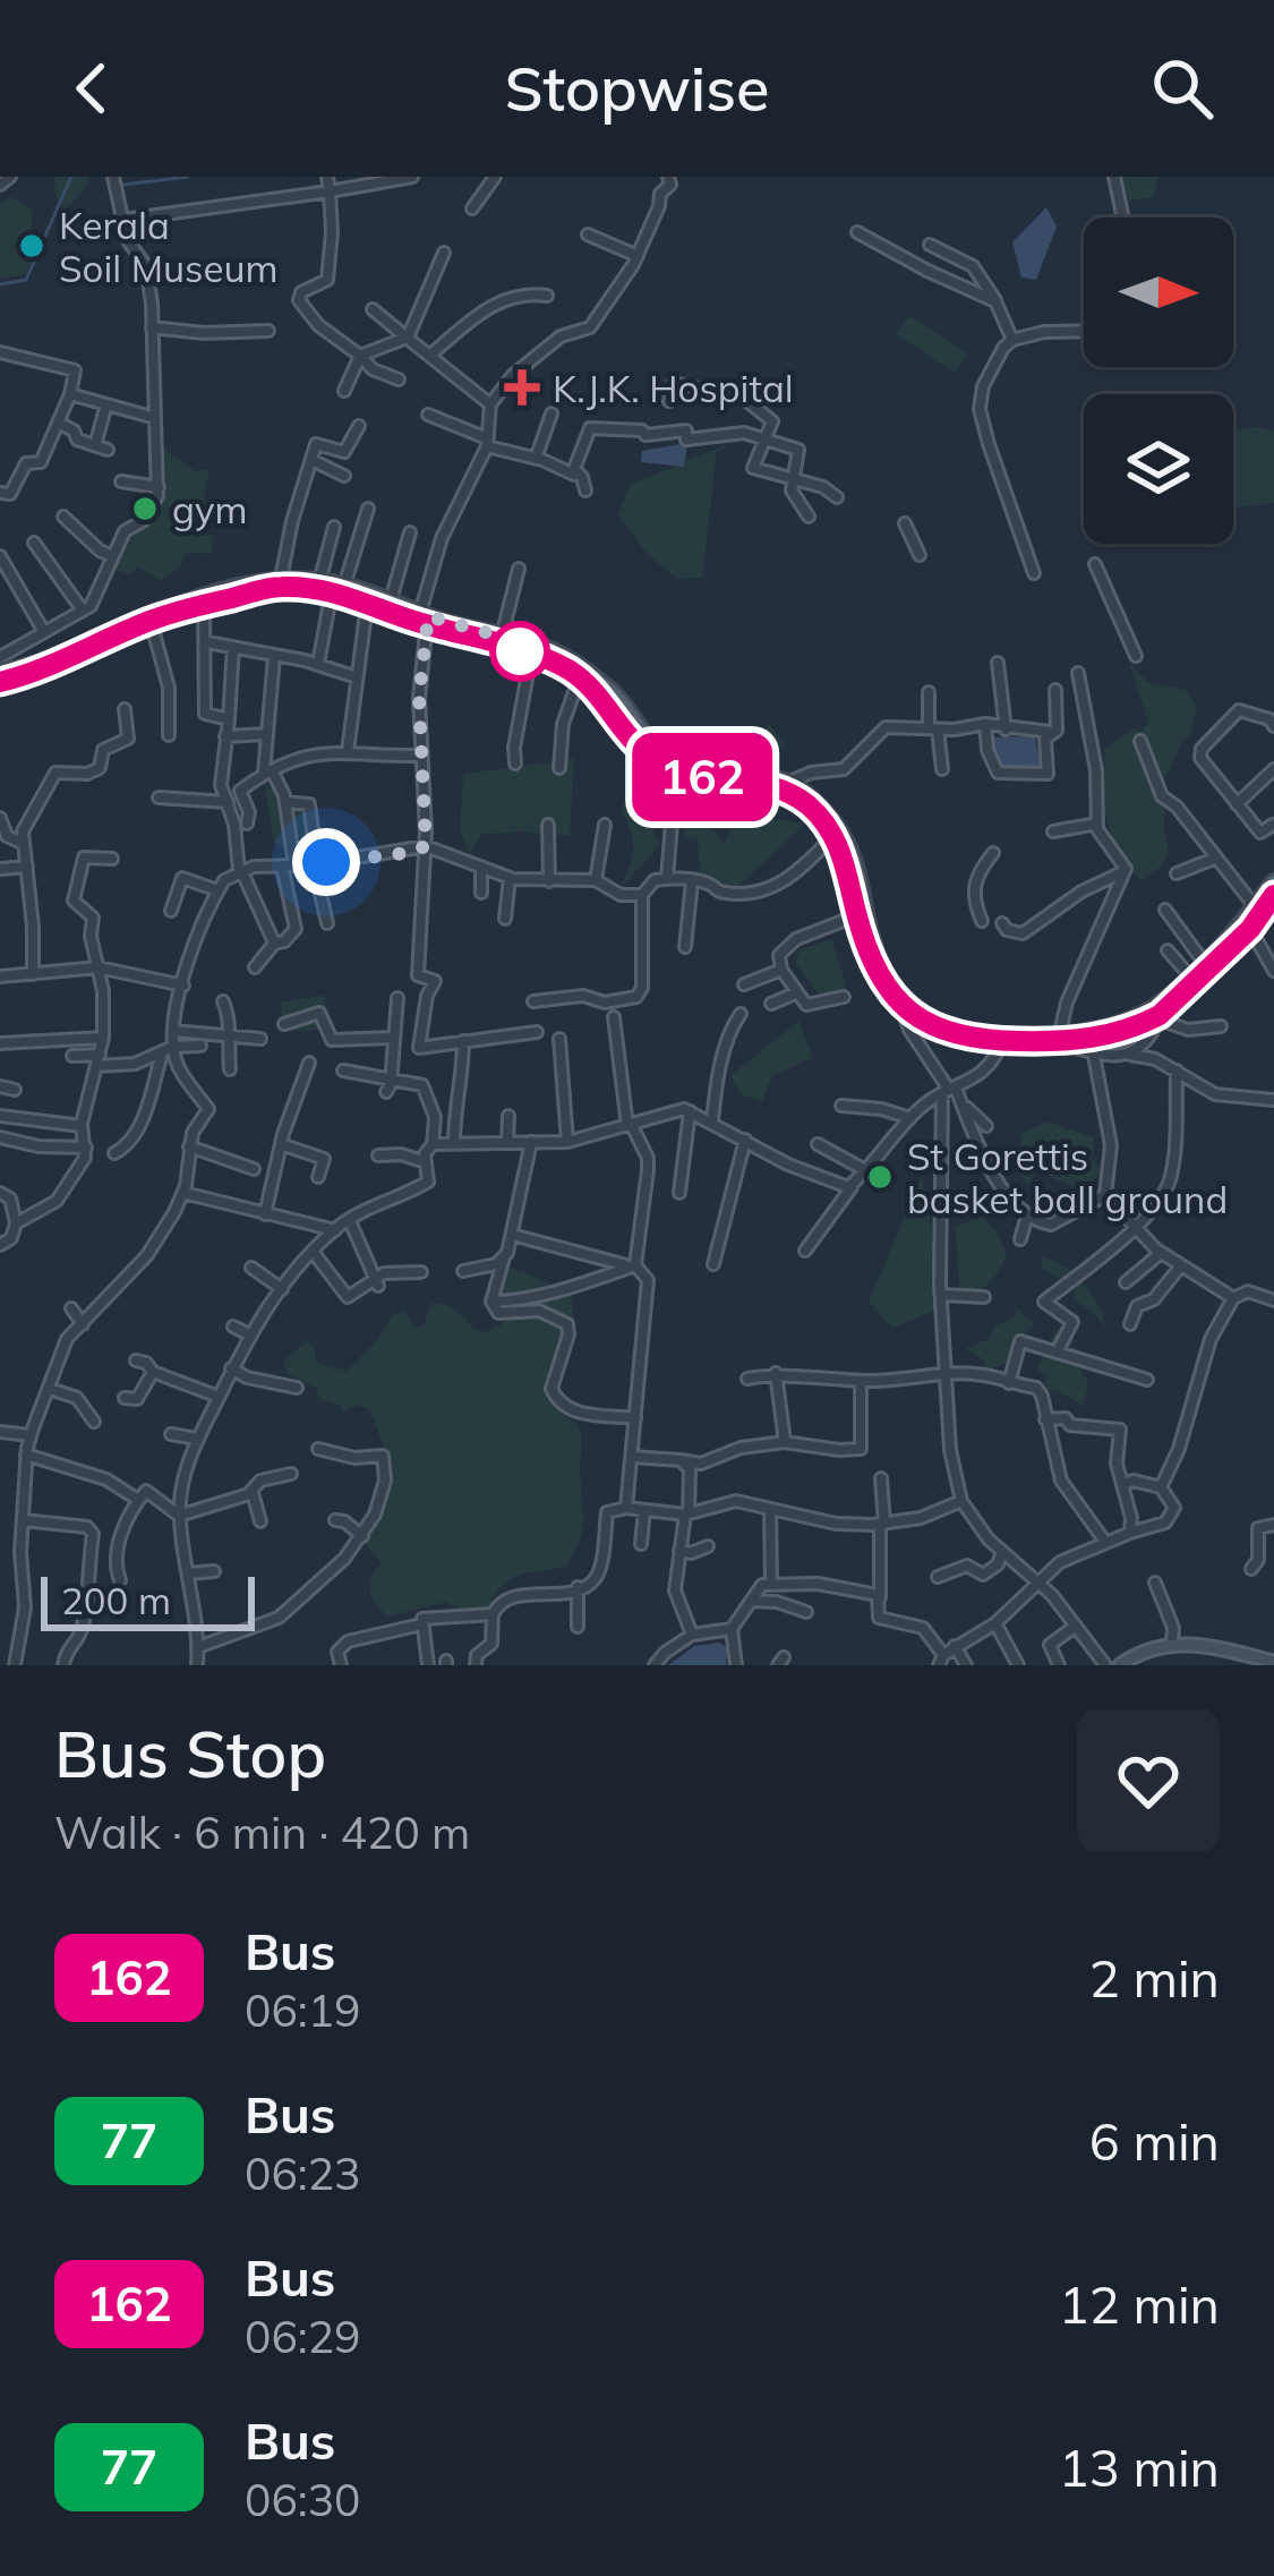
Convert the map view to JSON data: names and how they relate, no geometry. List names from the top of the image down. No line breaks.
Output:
{"places":{"other":["Kerala Soil Museum","gym","St Gorettis basket ball ground"],"health":["K.J.K. Hospital"]},"lines":["bus line 162"],"scale_bar":"200 m","north":"right","page":{"header":"Stopwise","on_map":"162","scale":"200 m","heading":["Bus Stop","Walk · 6 min · 420 m"],"list":[{"mark":"162","name":"Bus","note":"06:19","value":"2 min"},{"mark":"77","name":"Bus","note":"06:23","value":"6 min"},{"mark":"162","name":"Bus","note":"06:29","value":"12 min"},{"mark":"77","name":"Bus","note":"06:30","value":"13 min"}]}}
